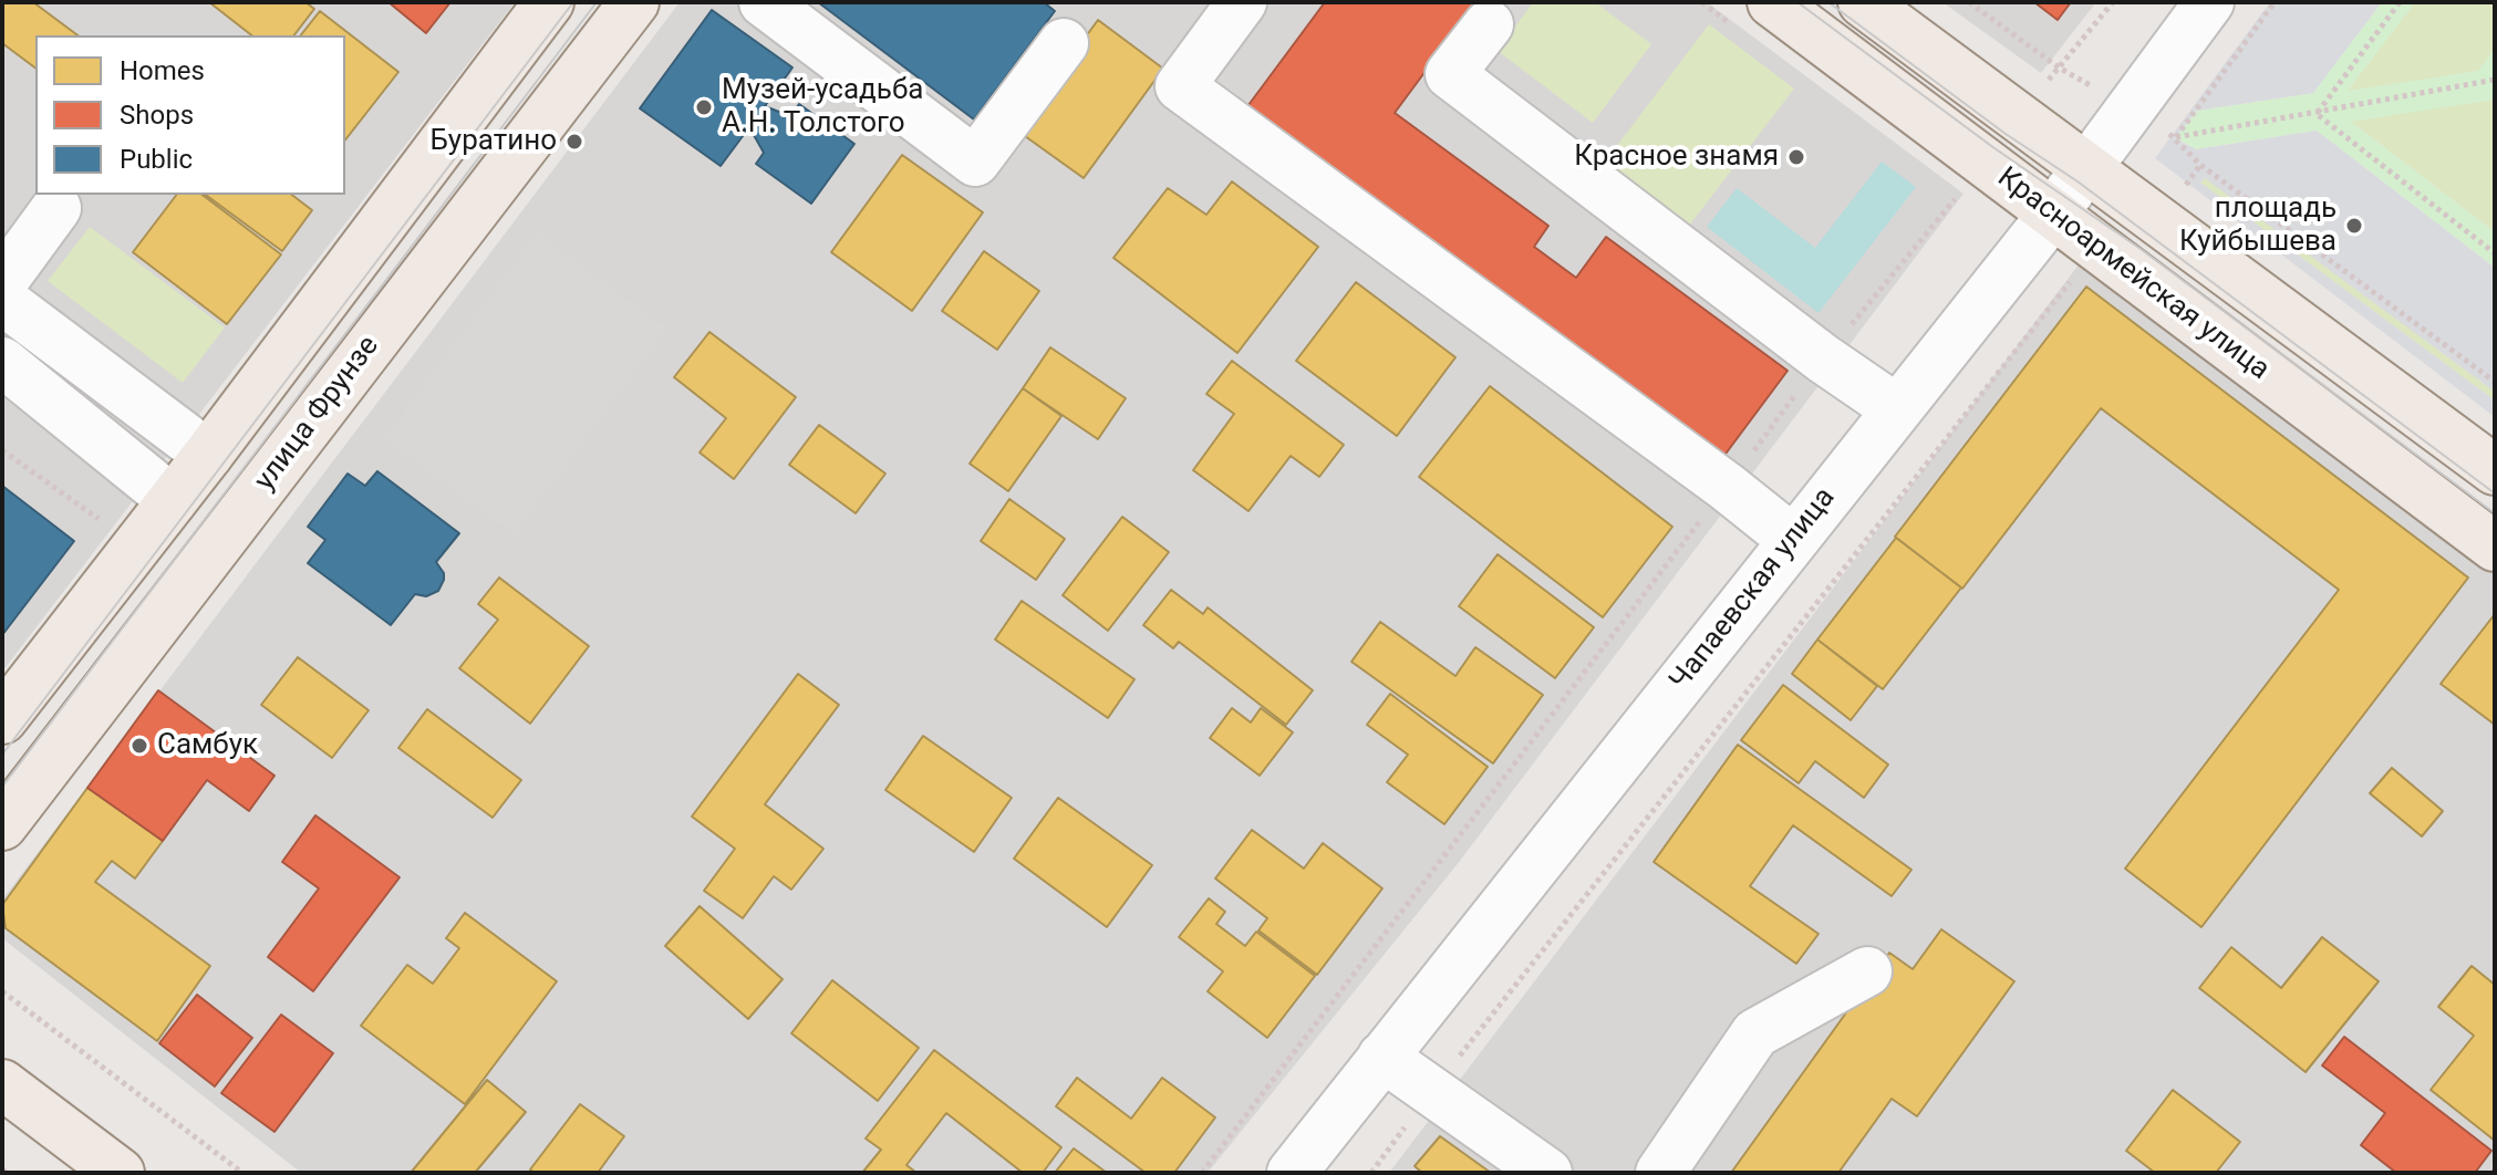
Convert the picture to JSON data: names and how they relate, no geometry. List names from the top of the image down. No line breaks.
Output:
{"streets":{"main road":["Красноармейская улица","улица Фрунзе"],"street":["Чапаевская улица"]},"crossings":[["Красноармейская улица","Чапаевская улица"]],"places":["Музей-усадьба А.Н. Толстого","Буратино","Красное знамя","площадь Куйбышева","Самбук"],"legend":["Homes","Shops","Public"]}
